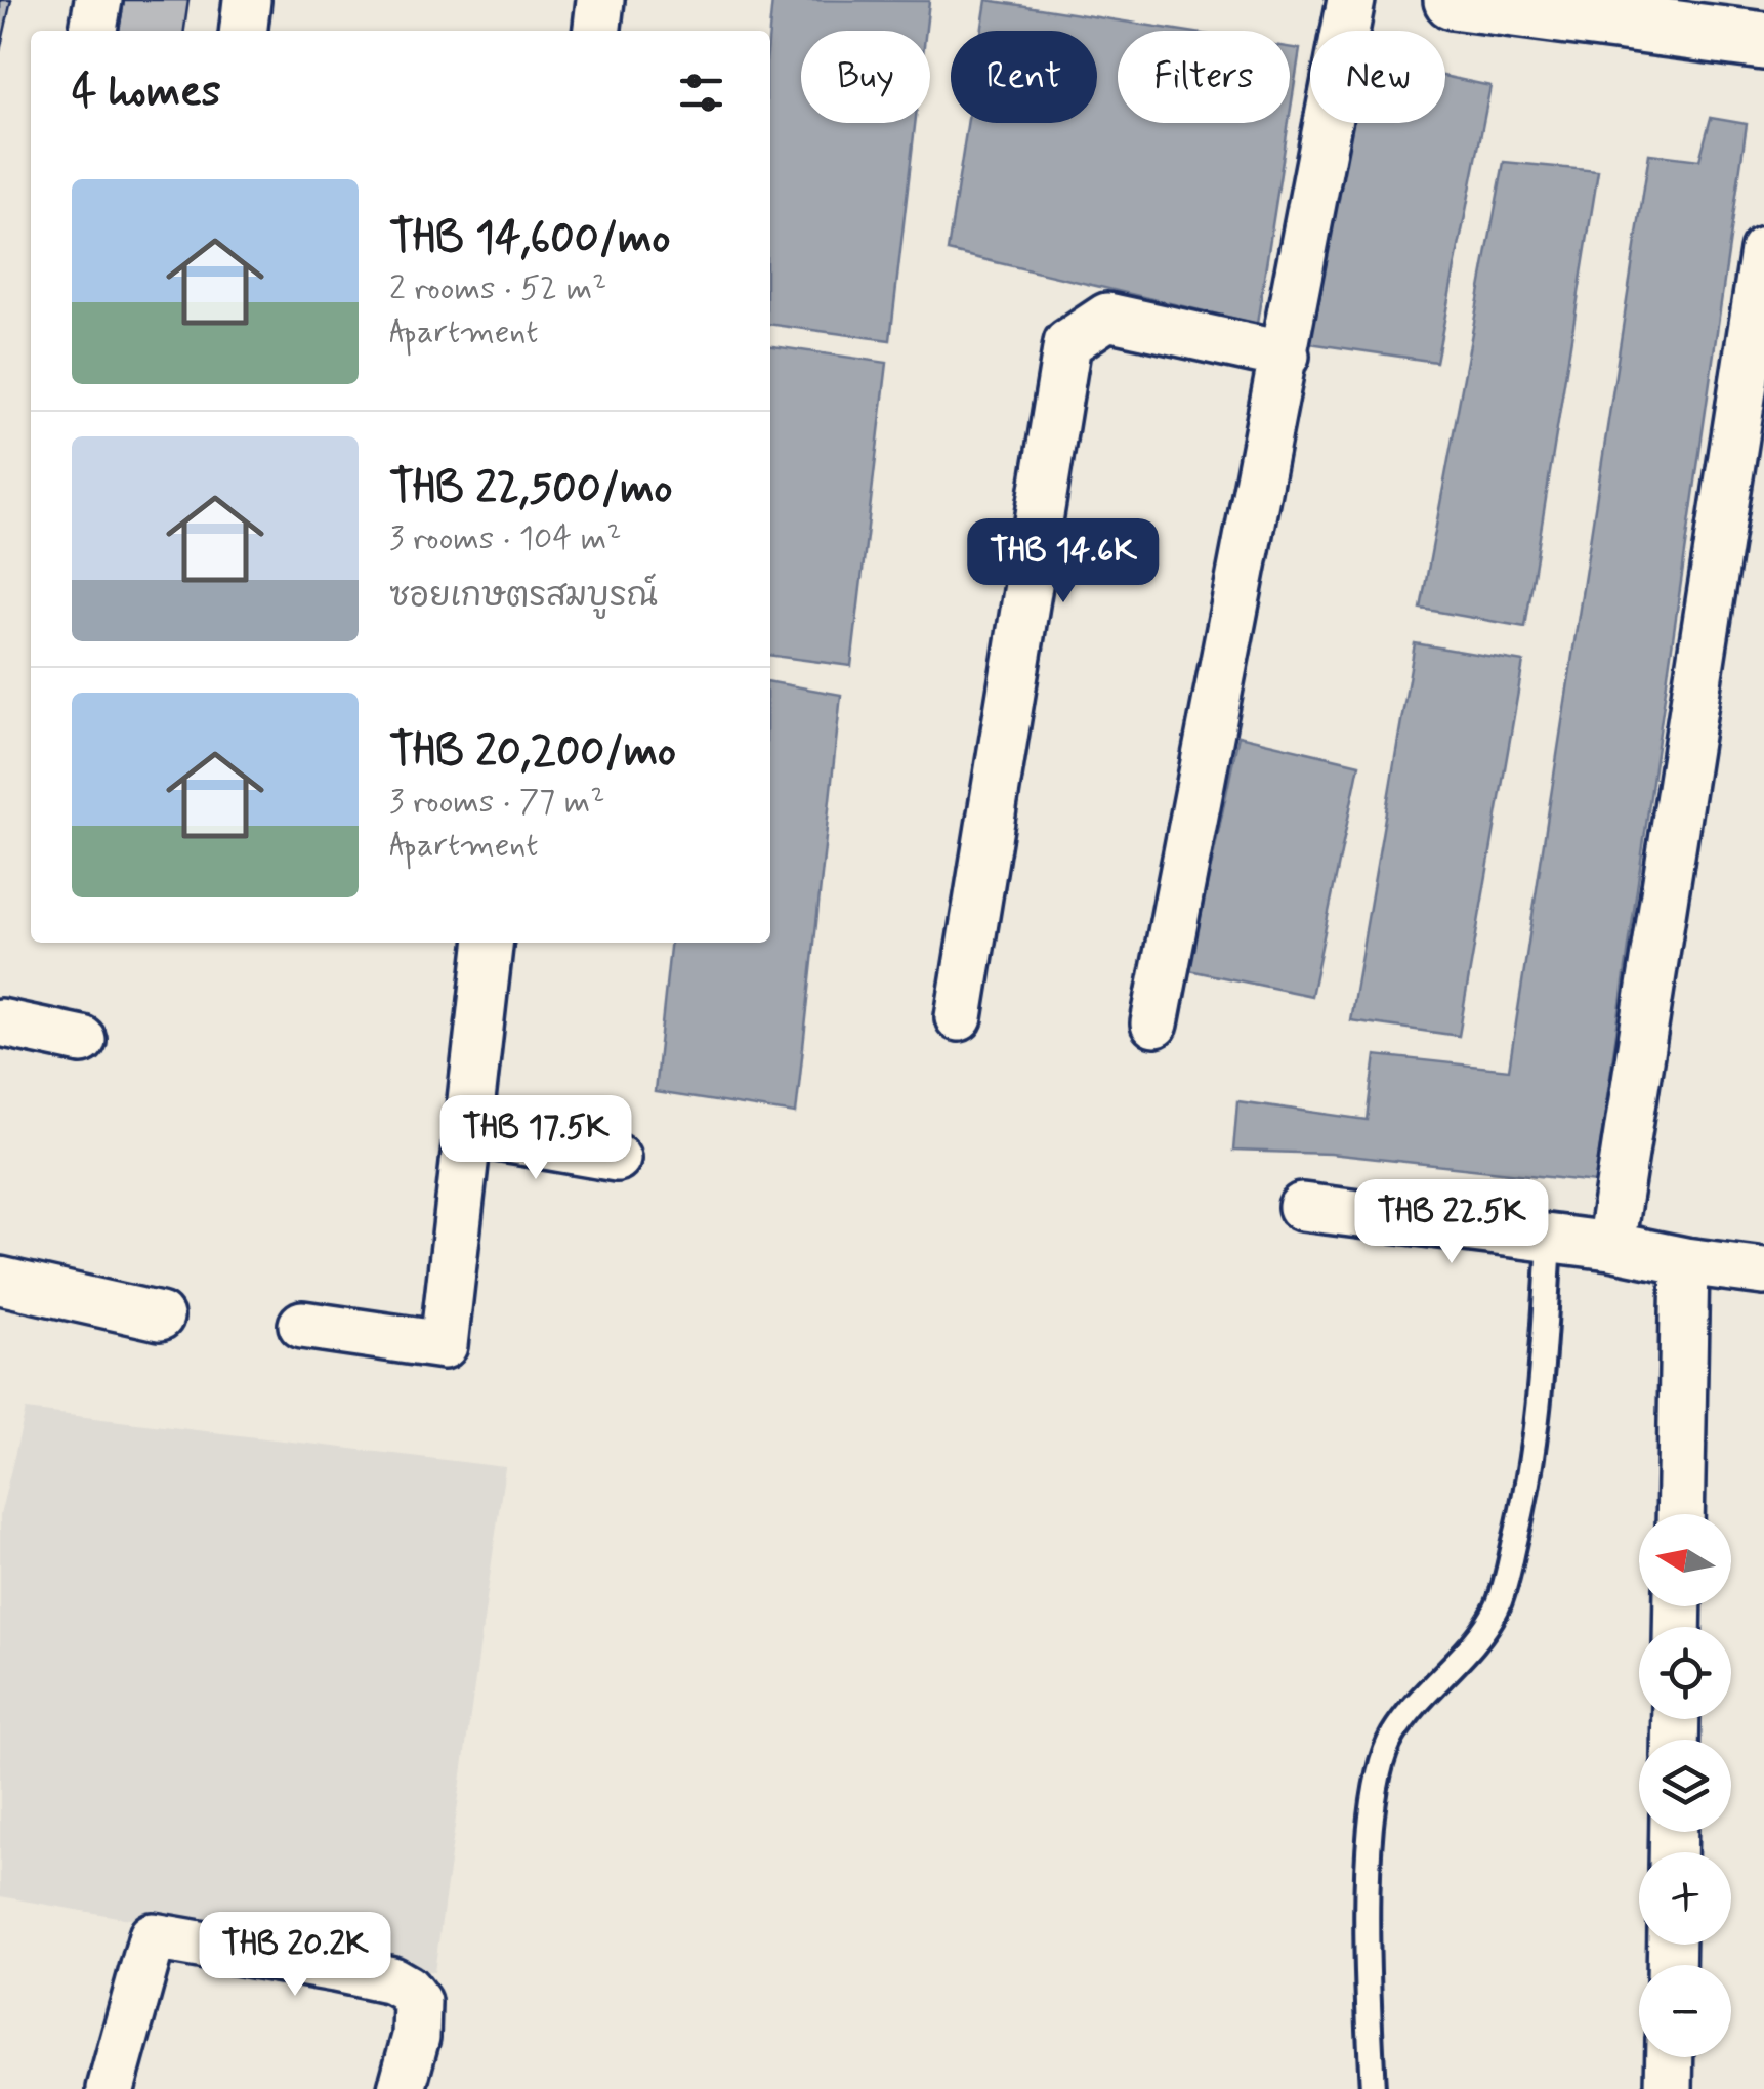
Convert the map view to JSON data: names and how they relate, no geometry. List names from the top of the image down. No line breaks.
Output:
{"north":"left","page":{"chip":["Buy","Rent","Filters","New"],"heading":"4 homes","list":[{"name":"THB 14,600/mo","note":"2 rooms · 52 m² · Apartment"},{"name":"THB 22,500/mo","note":"3 rooms · 104 m² · ซอยเกษตรสมบูรณ์"},{"name":"THB 20,200/mo","note":"3 rooms · 77 m² · Apartment"}],"price":["THB 14.6K","THB 17.5K","THB 22.5K","THB 20.2K"],"map_buttons":["+","−"]}}
